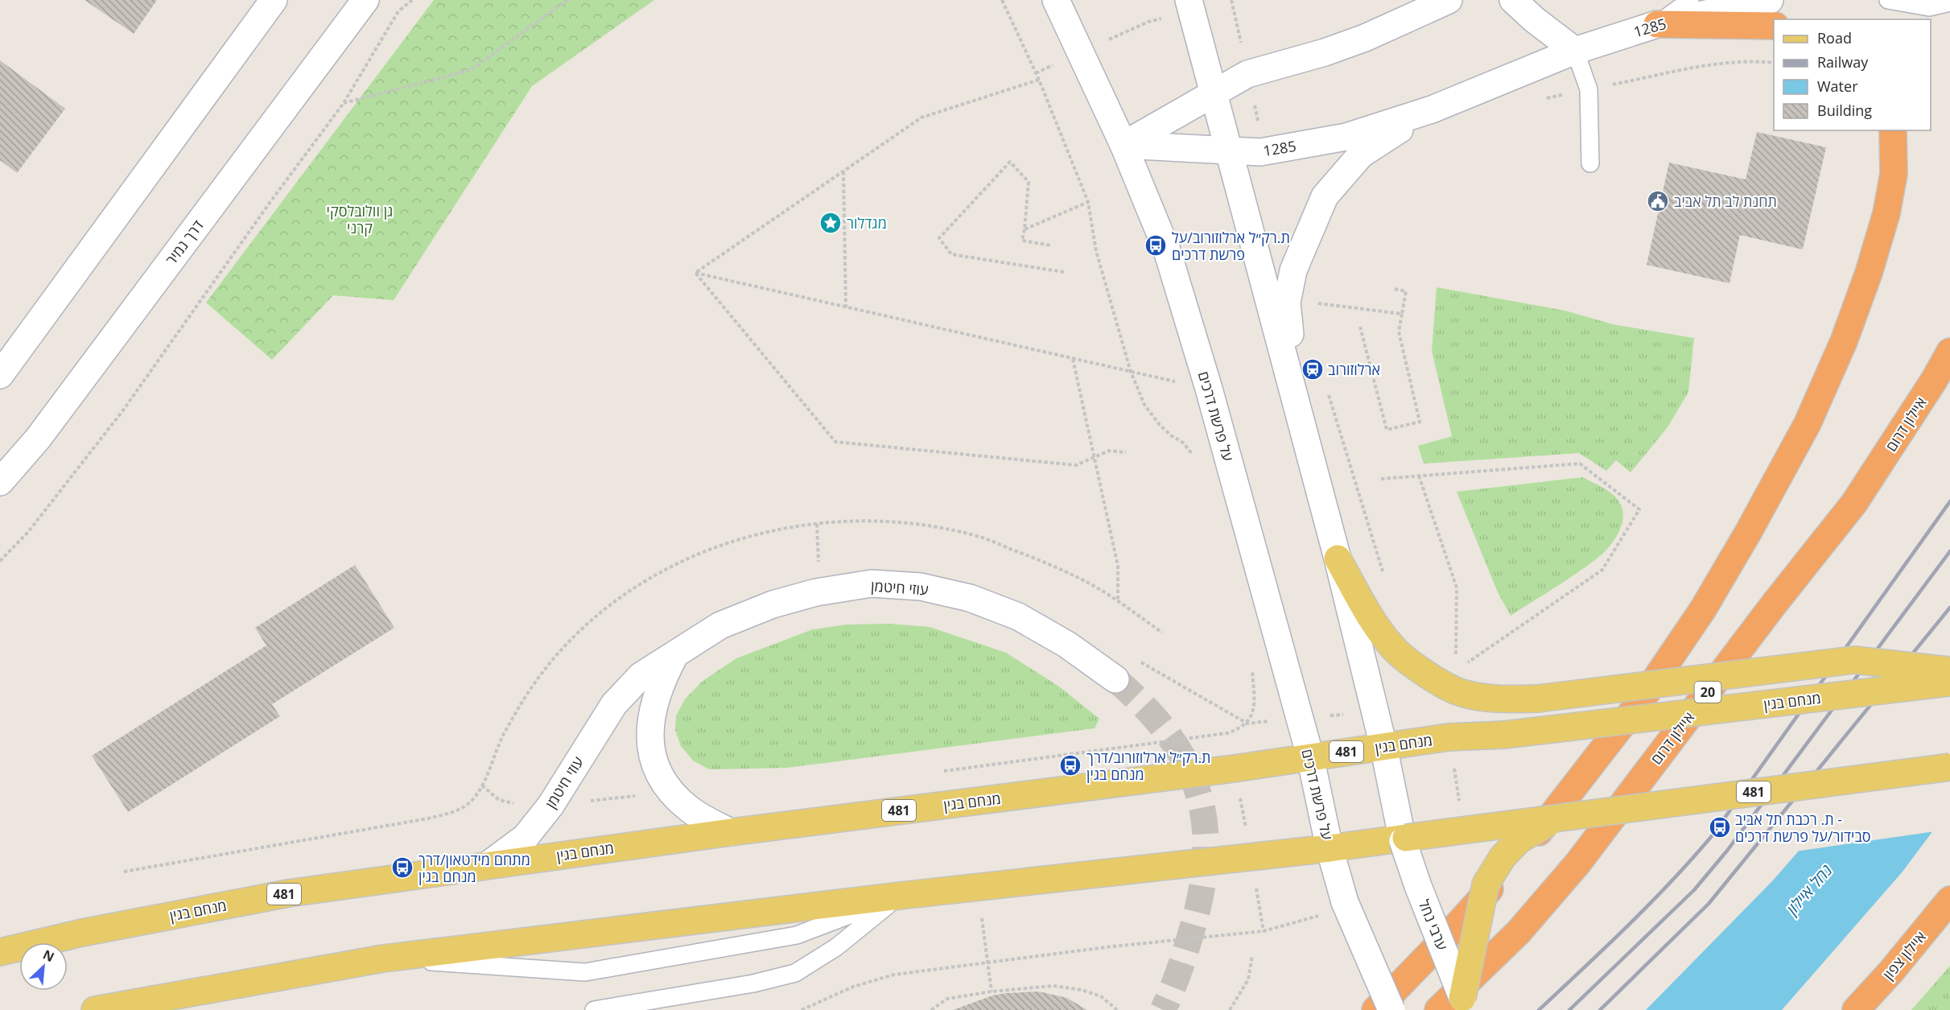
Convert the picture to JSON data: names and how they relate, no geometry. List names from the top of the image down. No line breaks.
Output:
{"streets":{"highway":["איילון דרום","20","איילון צפון"],"main road":["מנחם בגין","481"],"street":["1285","דרך נמיר","על פרשת דרכים","עוזי חיטמן","ערבי נחל"]},"crossings":[["1285","על פרשת דרכים"],["על פרשת דרכים","מנחם בגין"],["על פרשת דרכים","481"],["עוזי חיטמן","מנחם בגין"],["481","ערבי נחל"]],"water":["נחל איילון"],"parks":["גן וולובלסקי קרני"],"places":{"public building":["תחנת לב תל אביב"],"place":["מגדלור"],"bus stop":["ת.רק״ל ארלוזורוב/על פרשת דרכים","ת.רק״ל ארלוזורוב/דרך מנחם בגין","ת. רכבת תל אביב - סבידור/על פרשת דרכים","מתחם מידטאון/דרך מנחם בגין"],"station":["ארלוזורוב"]},"legend":["Road","Railway","Water","Building"],"north":"top right"}
